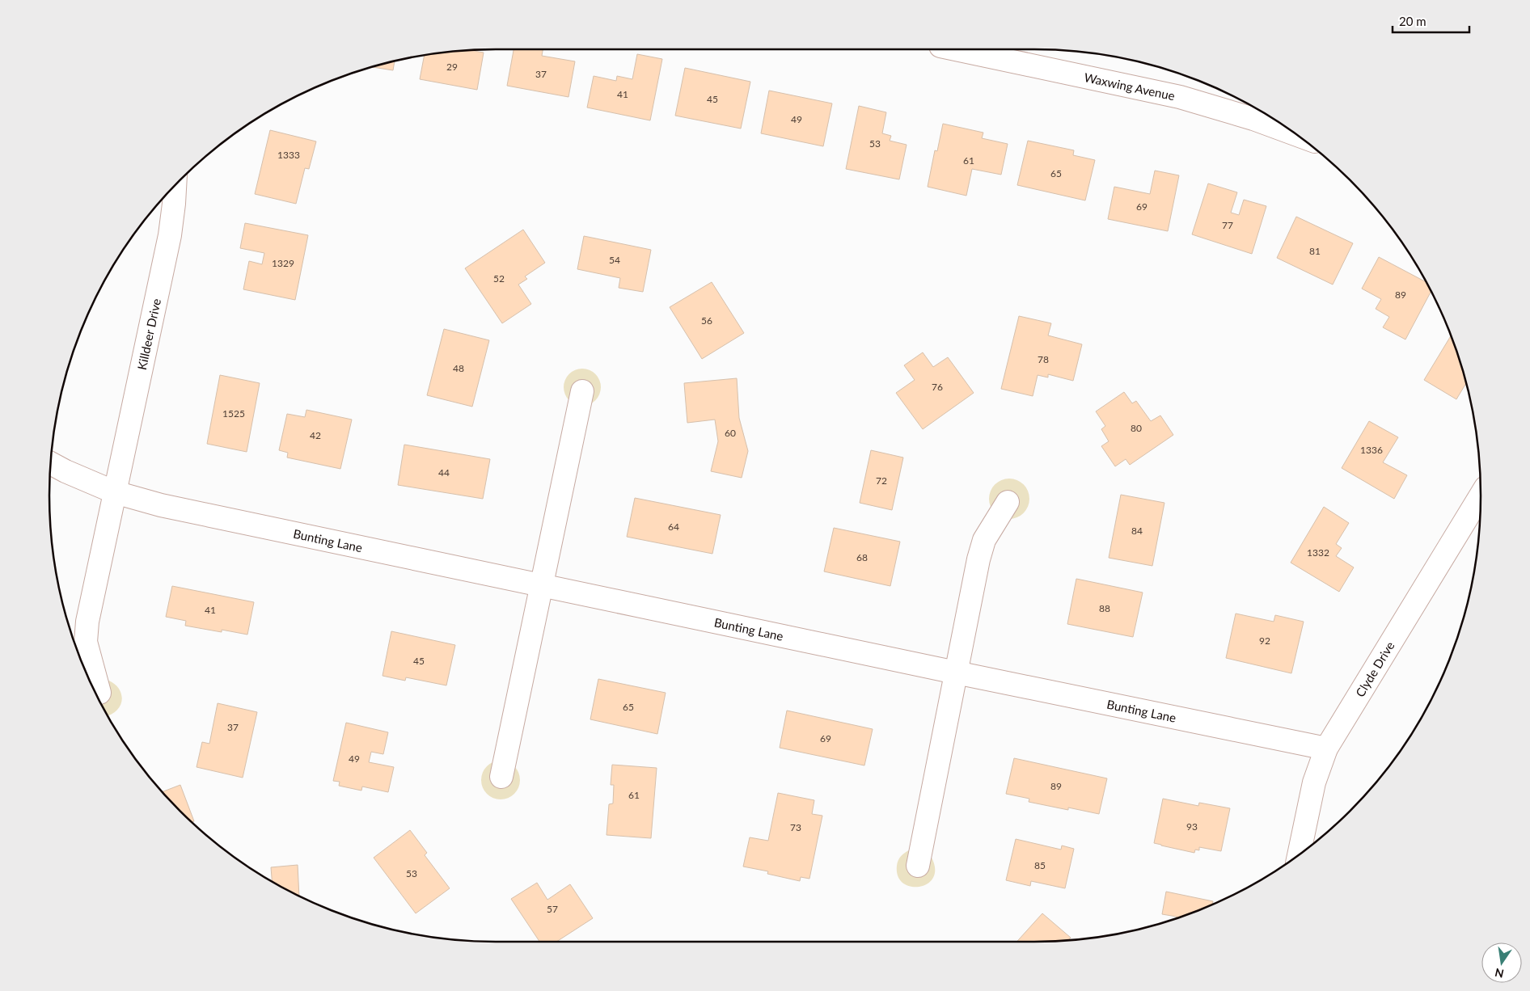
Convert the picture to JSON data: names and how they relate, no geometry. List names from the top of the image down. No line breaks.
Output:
{"streets":{"street":["Waxwing Avenue","Killdeer Drive","Bunting Lane","Clyde Drive"]},"crossings":[["Killdeer Drive","Bunting Lane"],["Bunting Lane","Clyde Drive"]],"house_numbers":["29","37","41","45","49","53","1333","61","65","69","77","81","54","1329","52","89","56","78","48","76","1525","80","60","42","1336","44","72","64","84","1332","68","88","41","92","45","65","37","69","49","89","61","93","73","85","53","57"],"scale_bar":"20 m","north":"bottom"}
